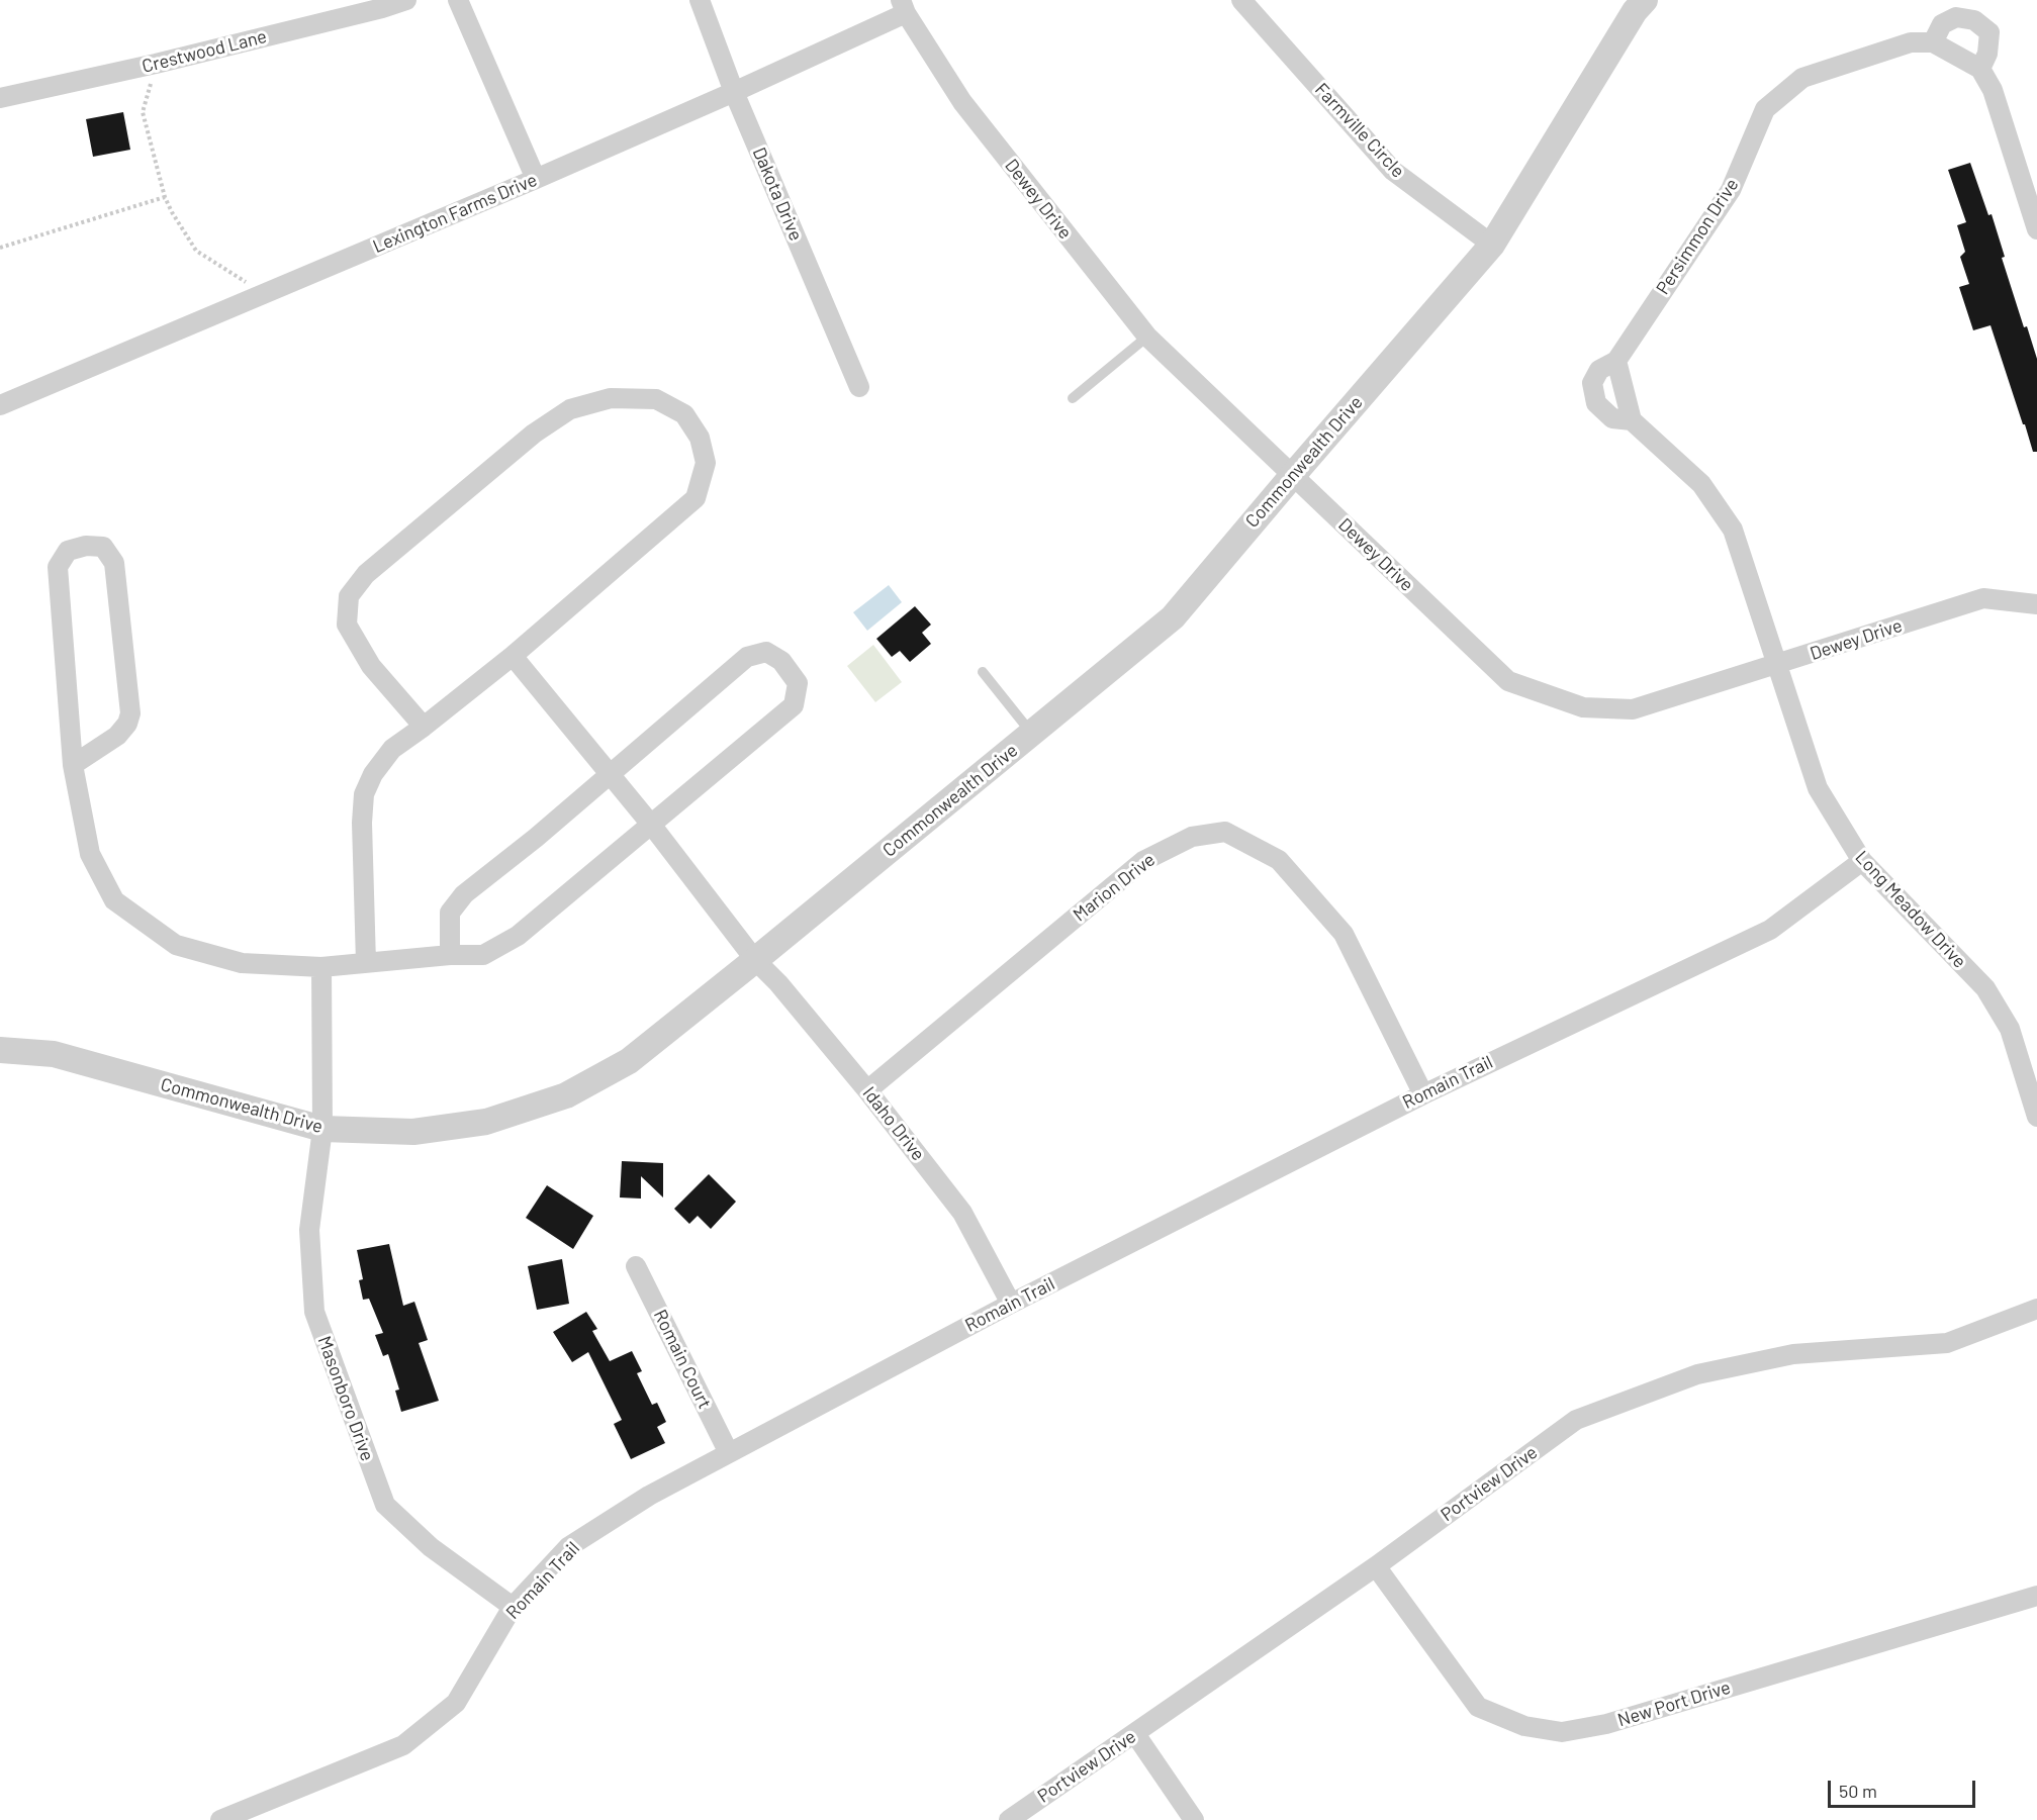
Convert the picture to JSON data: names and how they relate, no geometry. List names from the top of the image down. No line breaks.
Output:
{"streets":{"street":["Crestwood Lane","Farmville Circle","Dakota Drive","Dewey Drive","Lexington Farms Drive","Persimmon Drive","Commonwealth Drive","Marion Drive","Long Meadow Drive","Romain Trail","Idaho Drive","Romain Court","Masonboro Drive","Portview Drive","New Port Drive"]},"crossings":[["Farmville Circle","Commonwealth Drive"],["Dakota Drive","Lexington Farms Drive"],["Dewey Drive","Lexington Farms Drive"],["Dewey Drive","Persimmon Drive"],["Dewey Drive","Commonwealth Drive"],["Dewey Drive","Long Meadow Drive"],["Persimmon Drive","Long Meadow Drive"],["Commonwealth Drive","Idaho Drive"],["Commonwealth Drive","Masonboro Drive"],["Marion Drive","Romain Trail"],["Marion Drive","Idaho Drive"],["Long Meadow Drive","Romain Trail"],["Romain Trail","Idaho Drive"],["Romain Trail","Romain Court"],["Romain Trail","Masonboro Drive"],["Portview Drive","New Port Drive"]],"scale_bar":"50 m"}
